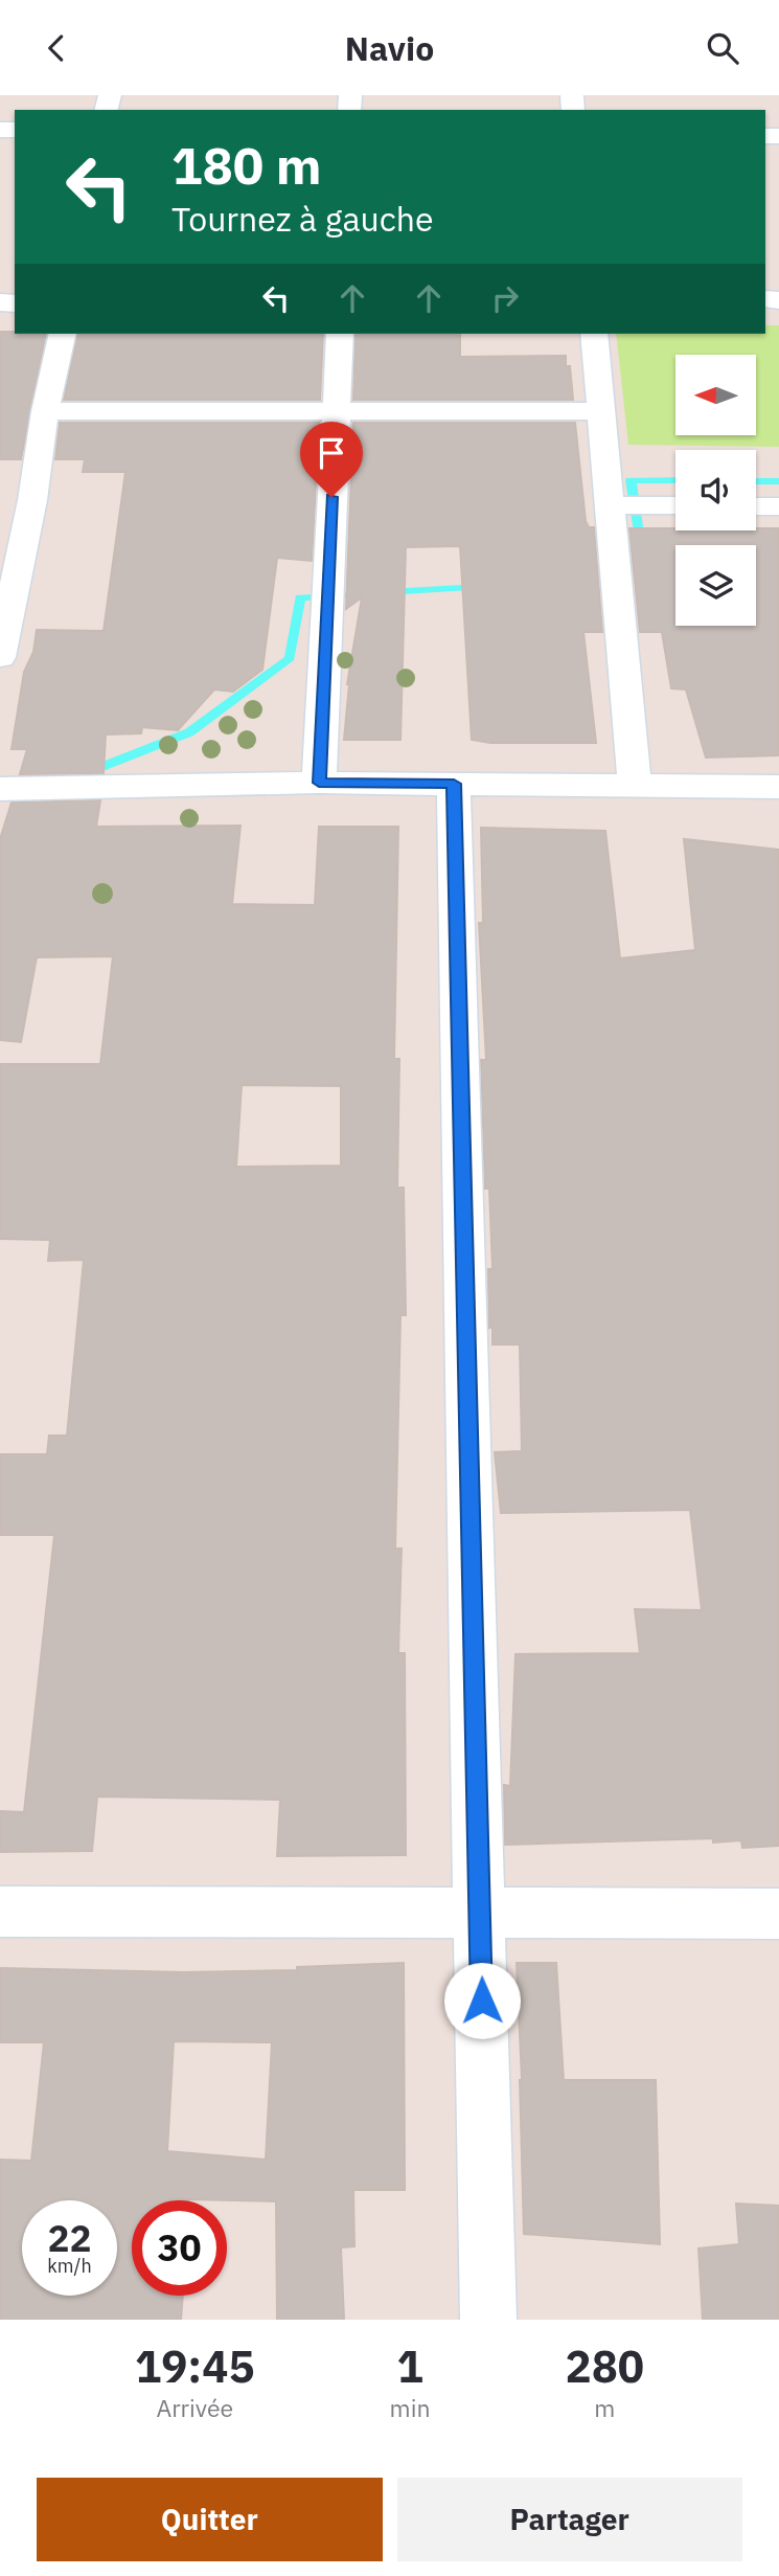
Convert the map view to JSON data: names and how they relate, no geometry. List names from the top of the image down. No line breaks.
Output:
{"north":"left","page":{"header":"Navio","turn":["180 m","Tournez à gauche"],"speed":"22 km/h","limit":"30","eta":["19:45","Arrivée","1","min","280","m"],"buttons":["Quitter","Partager"]}}
